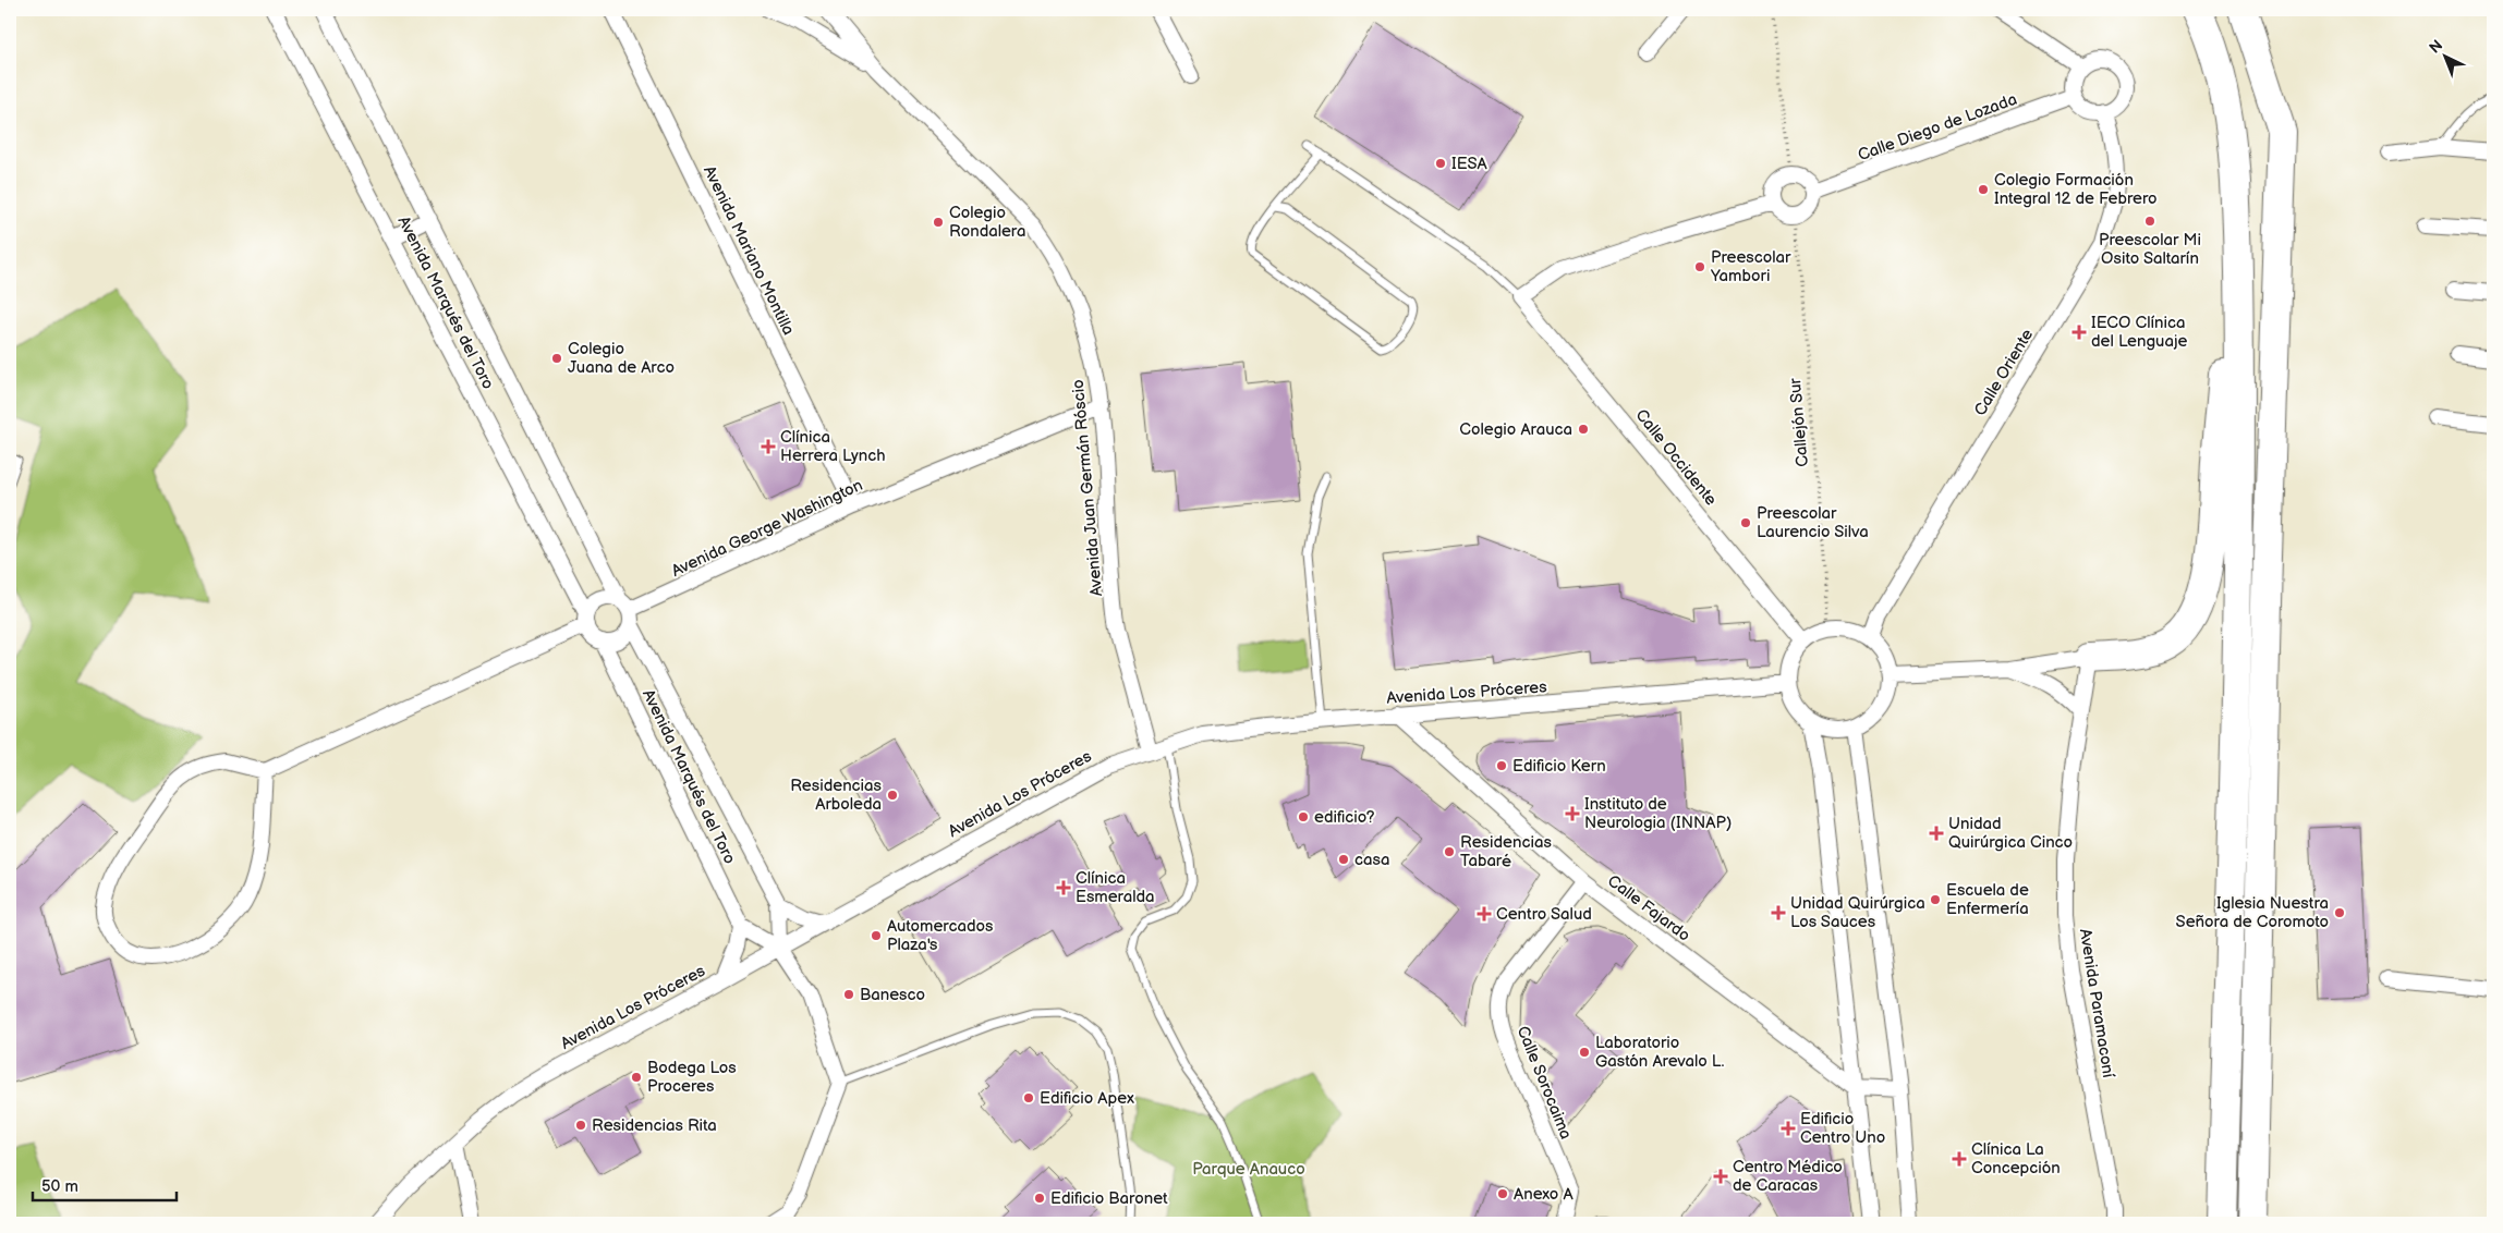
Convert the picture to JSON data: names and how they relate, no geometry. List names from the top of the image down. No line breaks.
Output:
{"streets":{"street":["Calle Diego de Lozada","Avenida Mariano Montilla","Avenida Marqués del Toro","Calle Oriente","Calle Occidente","Avenida Juan Germán Róscio","Avenida George Washington","Avenida Los Próceres","Calle Fajardo","Avenida Paramaconí","Calle Sorocaima"],"path":["Callejón Sur"]},"crossings":[["Calle Diego de Lozada","Calle Oriente"],["Calle Diego de Lozada","Callejón Sur"],["Avenida Mariano Montilla","Avenida George Washington"],["Avenida Marqués del Toro","Avenida George Washington"],["Avenida Marqués del Toro","Avenida Los Próceres"],["Calle Oriente","Callejón Sur"],["Calle Oriente","Calle Occidente"],["Calle Oriente","Avenida Los Próceres"],["Callejón Sur","Calle Occidente"],["Callejón Sur","Avenida Los Próceres"],["Calle Occidente","Avenida Los Próceres"],["Avenida Juan Germán Róscio","Avenida George Washington"],["Avenida Juan Germán Róscio","Avenida Los Próceres"],["Avenida Los Próceres","Calle Fajardo"],["Calle Fajardo","Calle Sorocaima"]],"parks":["Parque Anauco"],"places":{"other":["IESA","Colegio Formación Integral 12 de Febrero","Preescolar Mi Osito Saltarín","Colegio Rondalera","Preescolar Yambori","Colegio Juana de Arco","Colegio Arauca","Preescolar Laurencio Silva","Edificio Kern","Residencias Arboleda","edificio?","Residencias Tabaré","casa","Escuela de Enfermería","Iglesia Nuestra Señora de Coromoto","Automercados Plaza's","Banesco","Laboratorio Gastón Arevalo L.","Bodega Los Proceres","Edificio Apex","Residencias Rita","Anexo A","Edificio Baronet"],"health":["IECO Clínica del Lenguaje","Clínica Herrera Lynch","Instituto de Neurologia (INNAP)","Unidad Quirúrgica Cinco","Clínica Esmeralda","Unidad Quirúrgica Los Sauces","Centro Salud","Edificio Centro Uno","Clínica La Concepción","Centro Médico de Caracas"]},"scale_bar":"50 m","north":"top left"}
